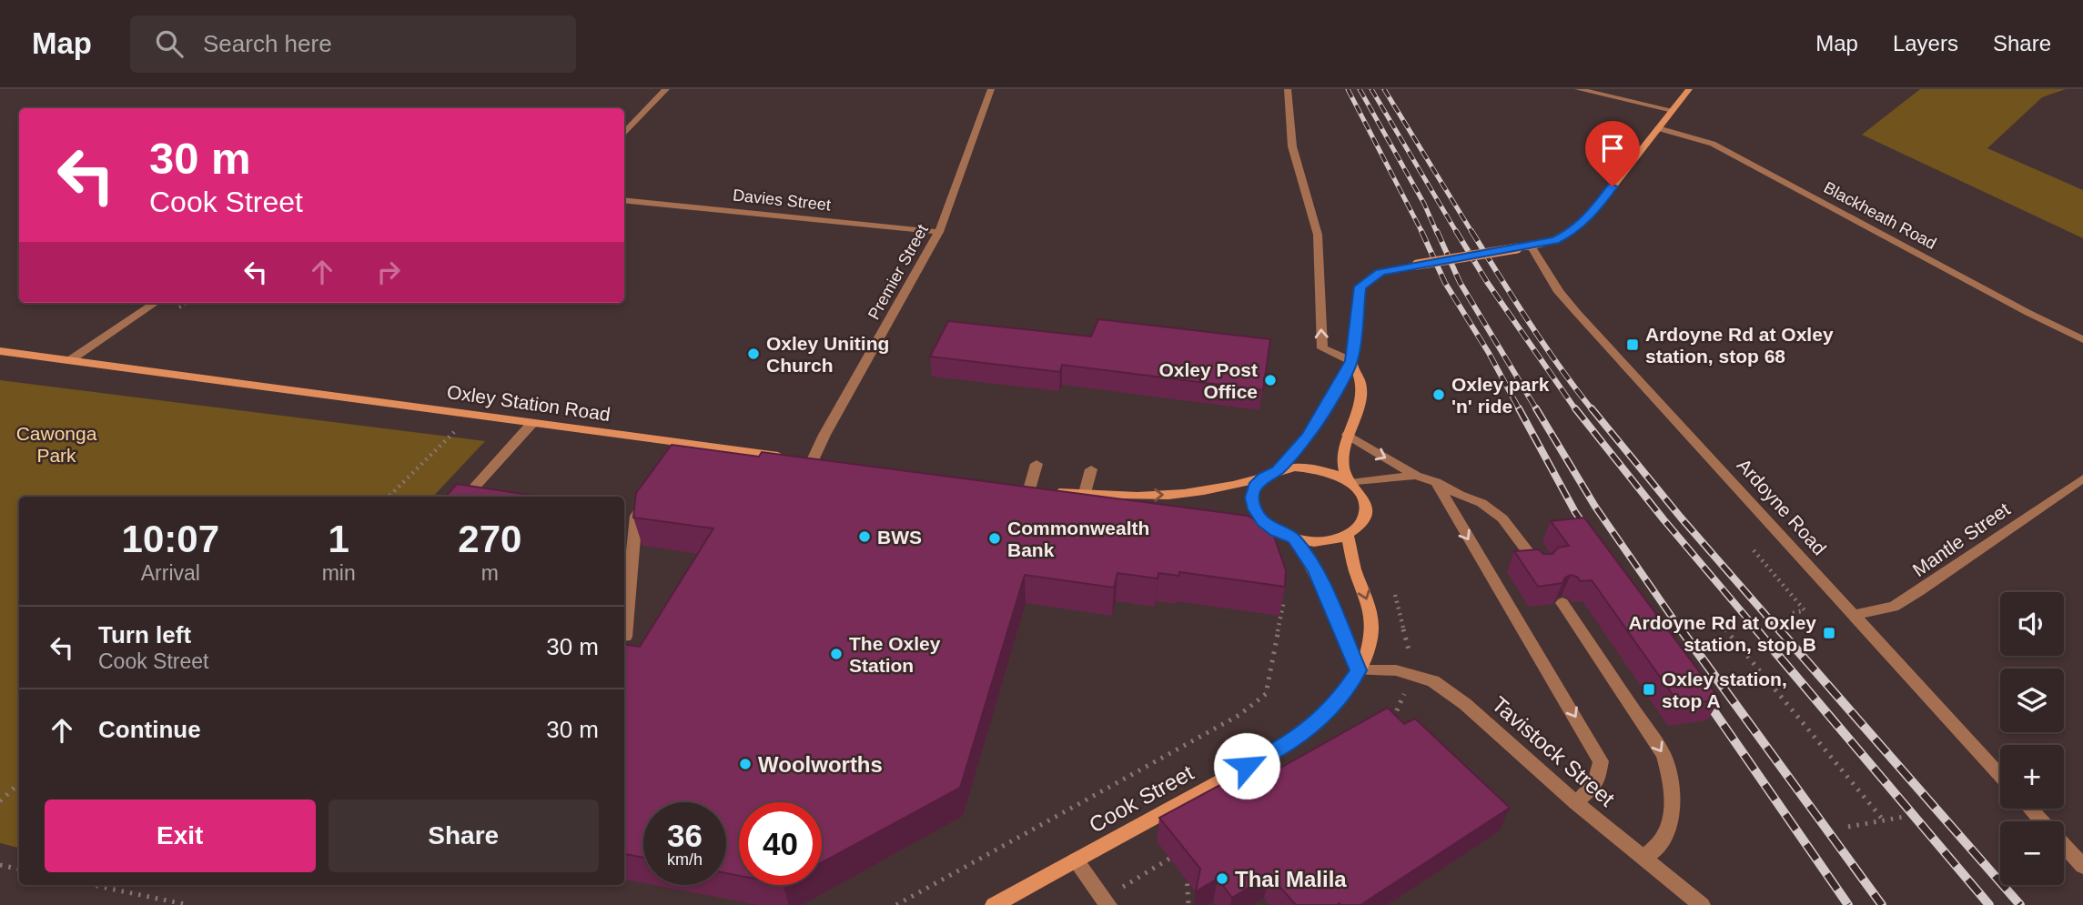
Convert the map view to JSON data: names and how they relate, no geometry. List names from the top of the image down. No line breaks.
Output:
{"streets":{"main road":["Oxley Station Road","Cook Street"],"street":["Davies Street","Blackheath Road","Premier Street","Ardoyne Road","Mantle Street","Tavistock Street"]},"crossings":[["Davies Street","Premier Street"],["Premier Street","Oxley Station Road"],["Ardoyne Road","Mantle Street"],["Tavistock Street","Cook Street"]],"parks":["Cawonga Park"],"places":{"transit":["Ardoyne Rd at Oxley station, stop 68","Ardoyne Rd at Oxley station, stop B","Oxley station, stop A"],"other":["Oxley Uniting Church","Oxley Post Office","Oxley park 'n' ride","BWS","Commonwealth Bank","The Oxley Station","Woolworths","Thai Malila"]},"page":{"header":"Map","search":"Search here","nav":["Map","Layers","Share"],"turn":["30 m","Cook Street"],"eta":["10:07","Arrival","1","min","270","m"],"map_buttons":["+","−"],"list":[{"name":"Turn left","note":"Cook Street","value":"30 m"},{"name":"Continue","value":"30 m"}],"buttons":["Exit","Share"],"speed":"36 km/h","limit":"40"}}
